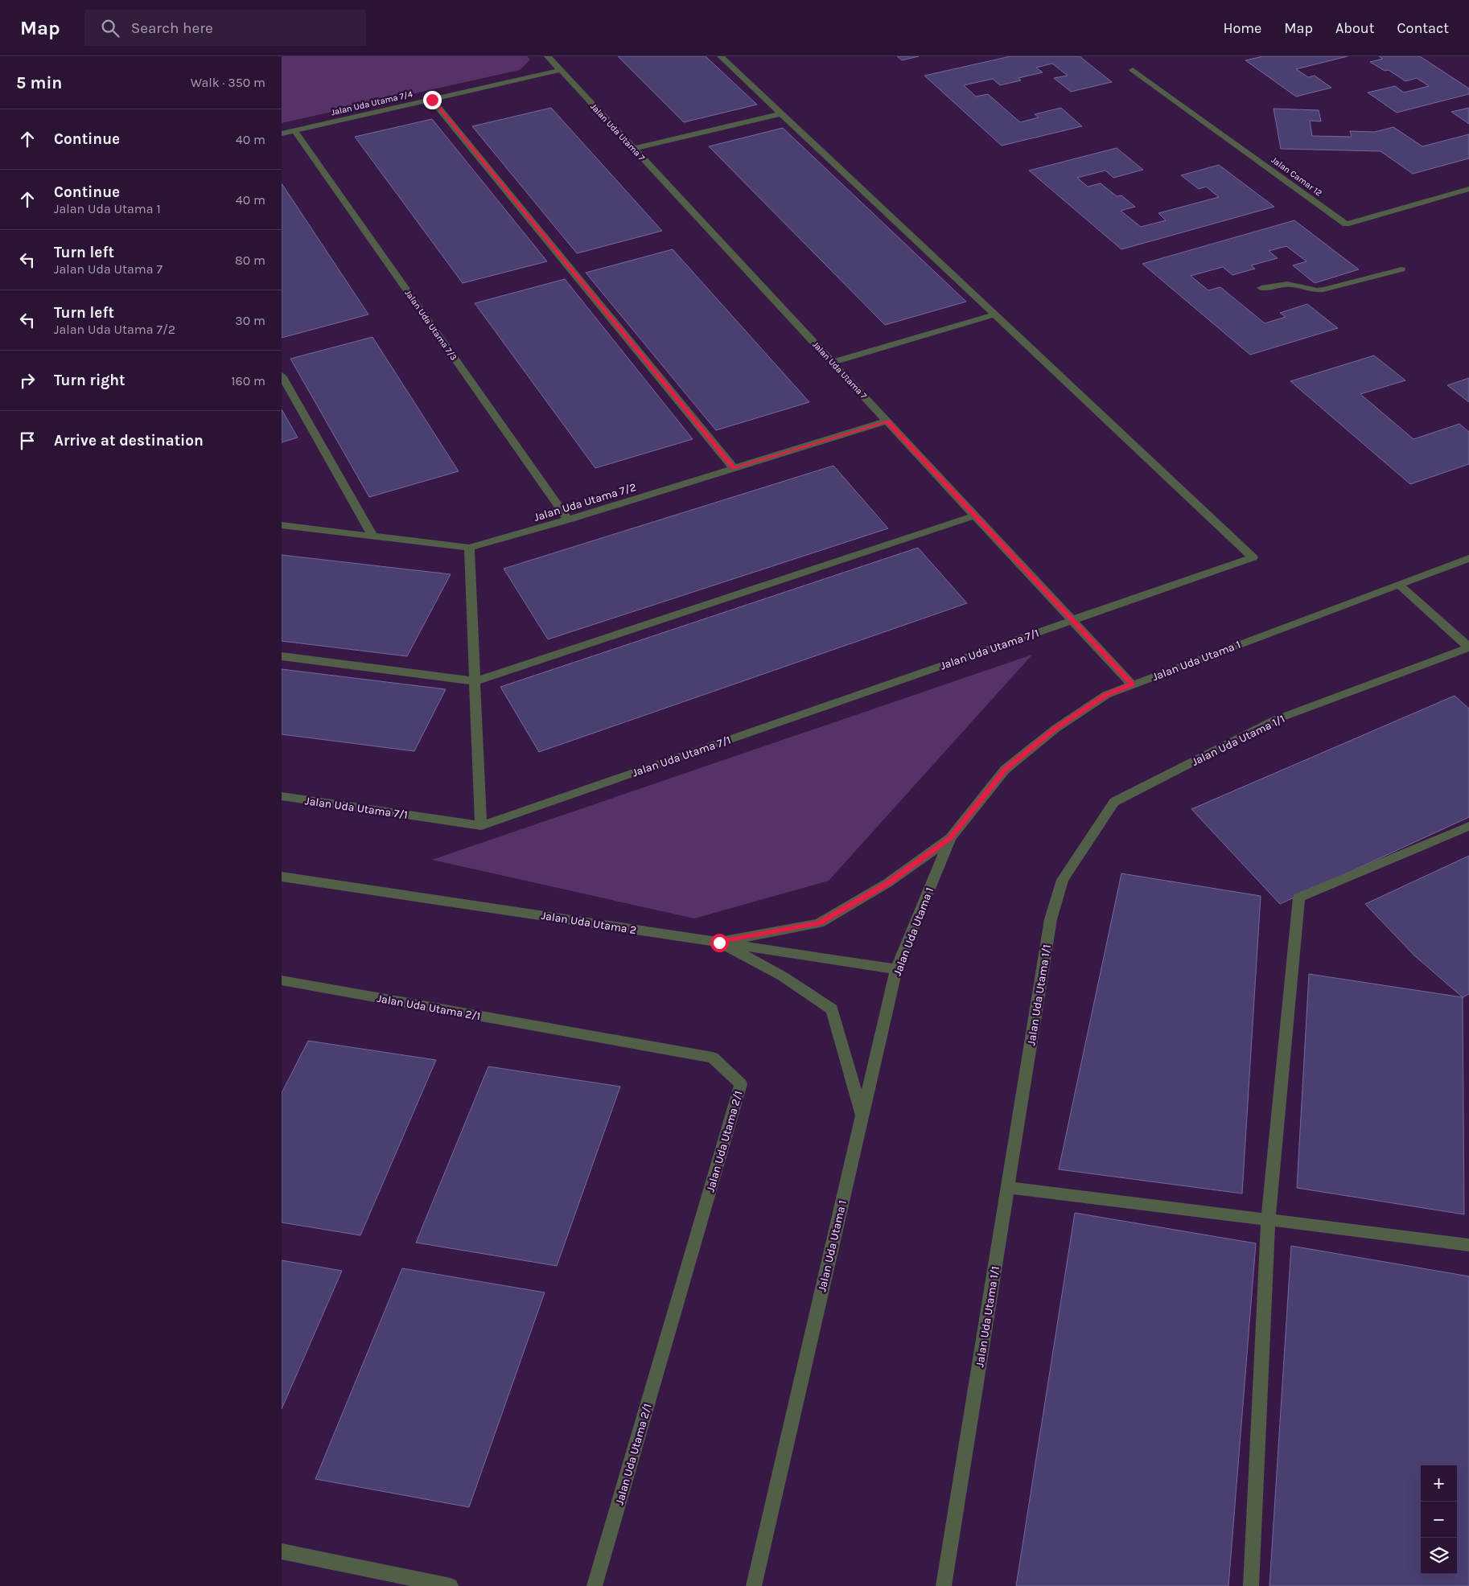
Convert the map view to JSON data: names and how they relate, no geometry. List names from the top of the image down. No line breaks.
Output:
{"streets":{"street":["Jalan Uda Utama 7/4","Jalan Uda Utama 7","Jalan Camar 12","Jalan Uda Utama 7/3","Jalan Uda Utama 7/2","Jalan Uda Utama 7/1","Jalan Uda Utama 1","Jalan Uda Utama 1/1","Jalan Uda Utama 2","Jalan Uda Utama 2/1"]},"crossings":[["Jalan Uda Utama 7/4","Jalan Uda Utama 7"],["Jalan Uda Utama 7/4","Jalan Uda Utama 7/3"],["Jalan Uda Utama 7","Jalan Uda Utama 7/2"],["Jalan Uda Utama 7","Jalan Uda Utama 7/1"],["Jalan Uda Utama 7","Jalan Uda Utama 1"],["Jalan Uda Utama 7/3","Jalan Uda Utama 7/2"],["Jalan Uda Utama 1","Jalan Uda Utama 2"]],"page":{"header":"Map","search":"Search here","nav":["Home","Map","About","Contact"],"heading":["5 min","Walk · 350 m"],"list":[["Continue","40 m"],["Continue","Jalan Uda Utama 1","40 m"],["Turn left","Jalan Uda Utama 7","80 m"],["Turn left","Jalan Uda Utama 7/2","30 m"],["Turn right","160 m"],"Arrive at destination"],"map_buttons":["+","−"]}}
